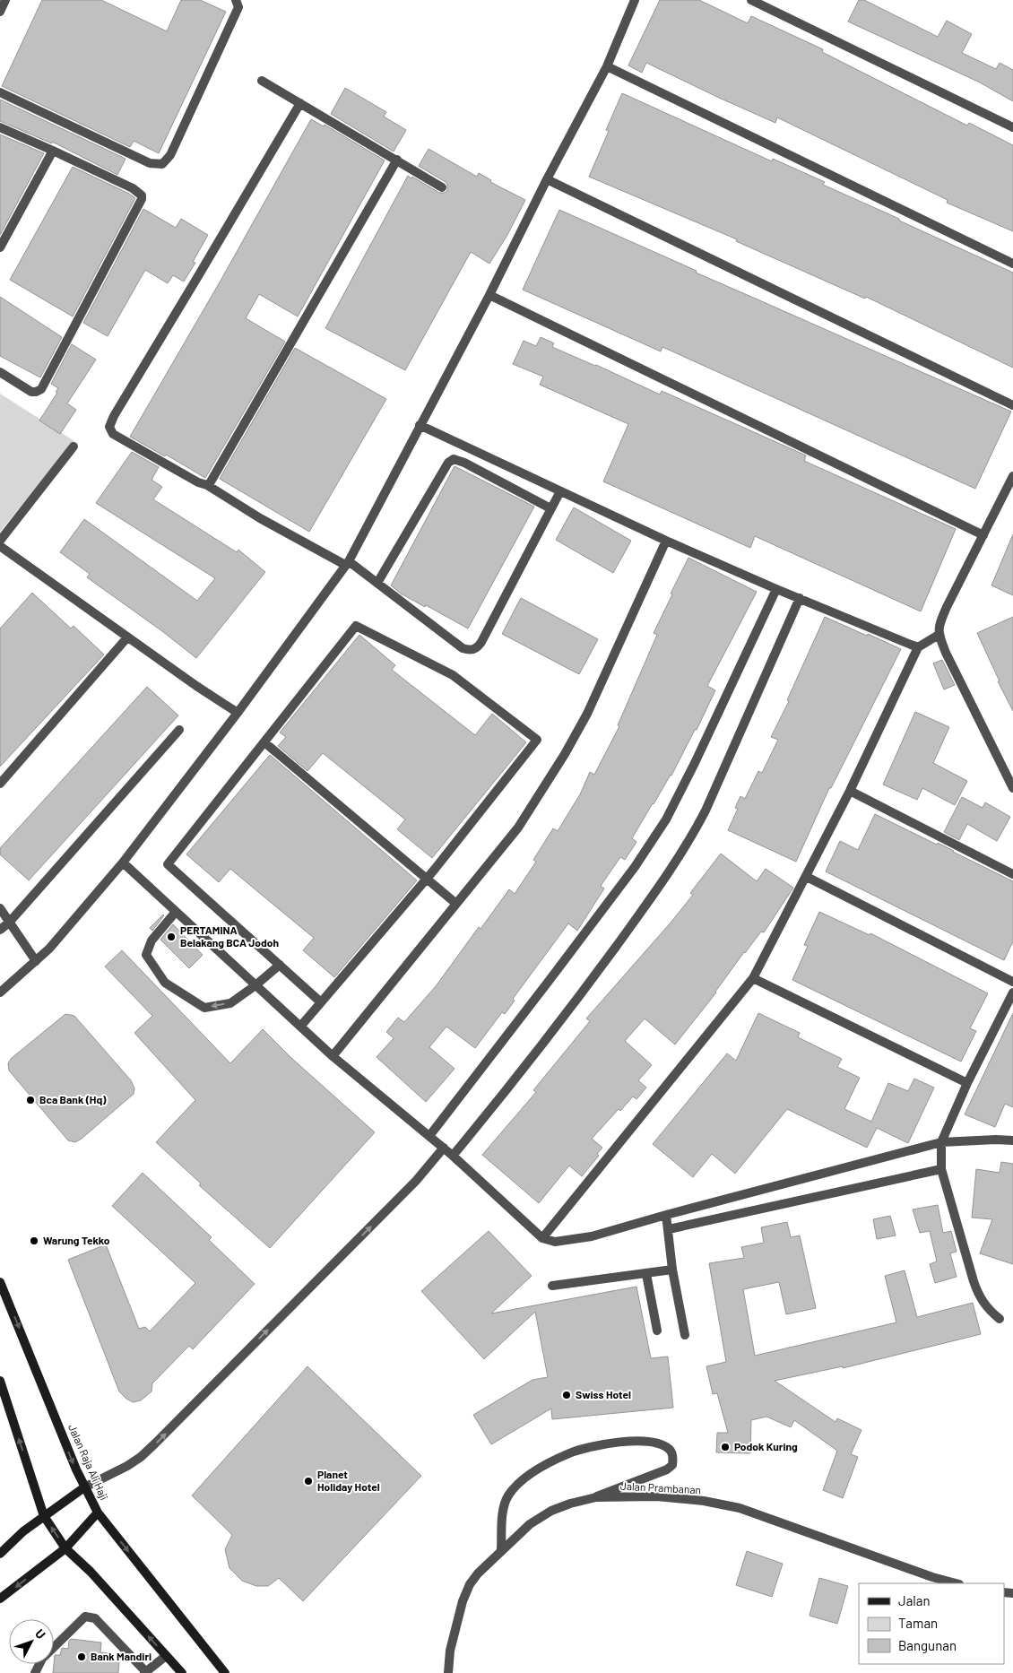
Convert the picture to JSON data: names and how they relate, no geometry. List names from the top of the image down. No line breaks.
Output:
{"streets":{"main road":["Jalan Raja Ali Haji"],"street":["Jalan Prambanan"]},"places":["PERTAMINA Belakang BCA Jodoh","Bca Bank (Hq)","Warung Tekko","Swiss Hotel","Podok Kuring","Planet Holiday Hotel","Bank Mandiri"],"legend":["Jalan","Taman","Bangunan"],"north":"top right"}
